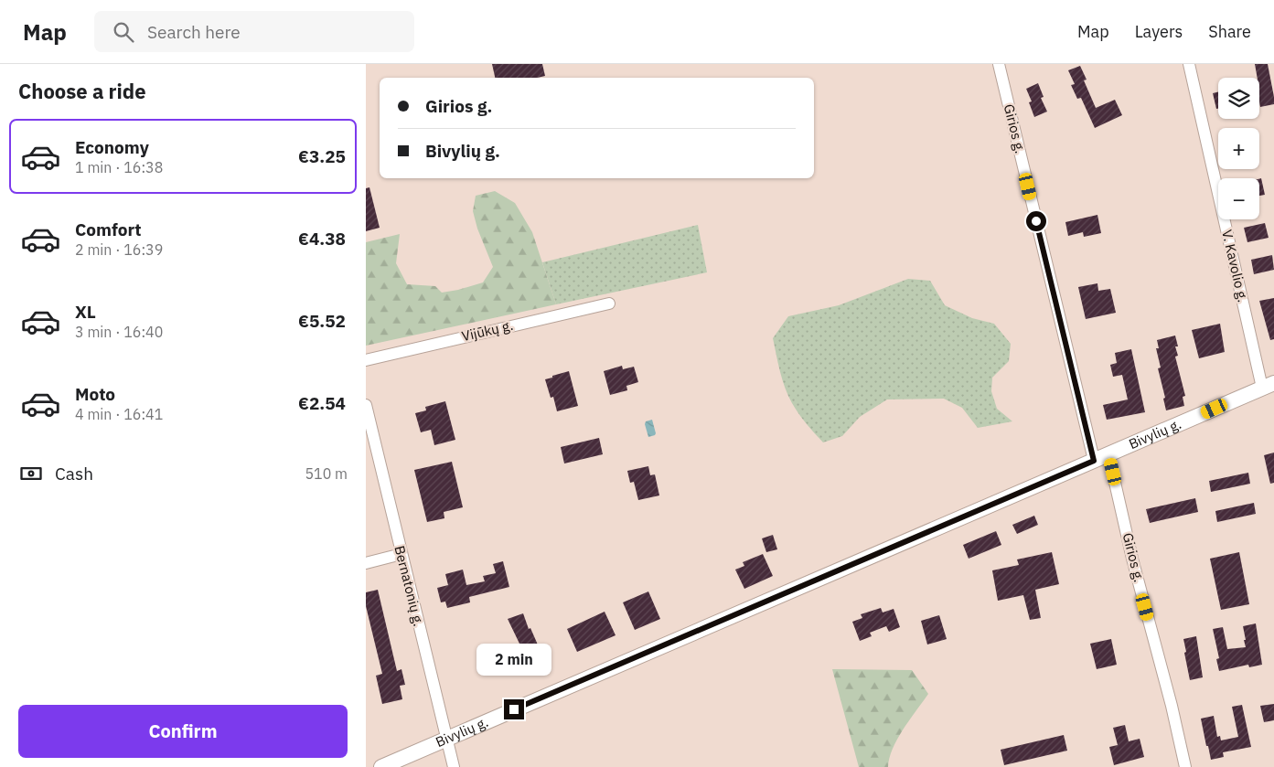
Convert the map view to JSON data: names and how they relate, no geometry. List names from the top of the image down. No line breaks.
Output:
{"streets":{"street":["Girios g.","V. Kavolio g.","Vijūkų g.","Bivylių g.","Bernatonių g."]},"crossings":[["Girios g.","Bivylių g."],["V. Kavolio g.","Bivylių g."],["Bivylių g.","Bernatonių g."]],"page":{"header":"Map","search":"Search here","nav":["Map","Layers","Share"],"heading":"Choose a ride","map_buttons":["+","−"],"banner":["Girios g.","Bivylių g."],"list":[{"name":"Economy","note":"1 min · 16:38","value":"€3.25"},{"name":"Comfort","note":"2 min · 16:39","value":"€4.38"},{"name":"XL","note":"3 min · 16:40","value":"€5.52"},{"name":"Moto","note":"4 min · 16:41","value":"€2.54"}],"pay":["Cash","510 m"],"bubble":"2 min","buttons":"Confirm"}}
